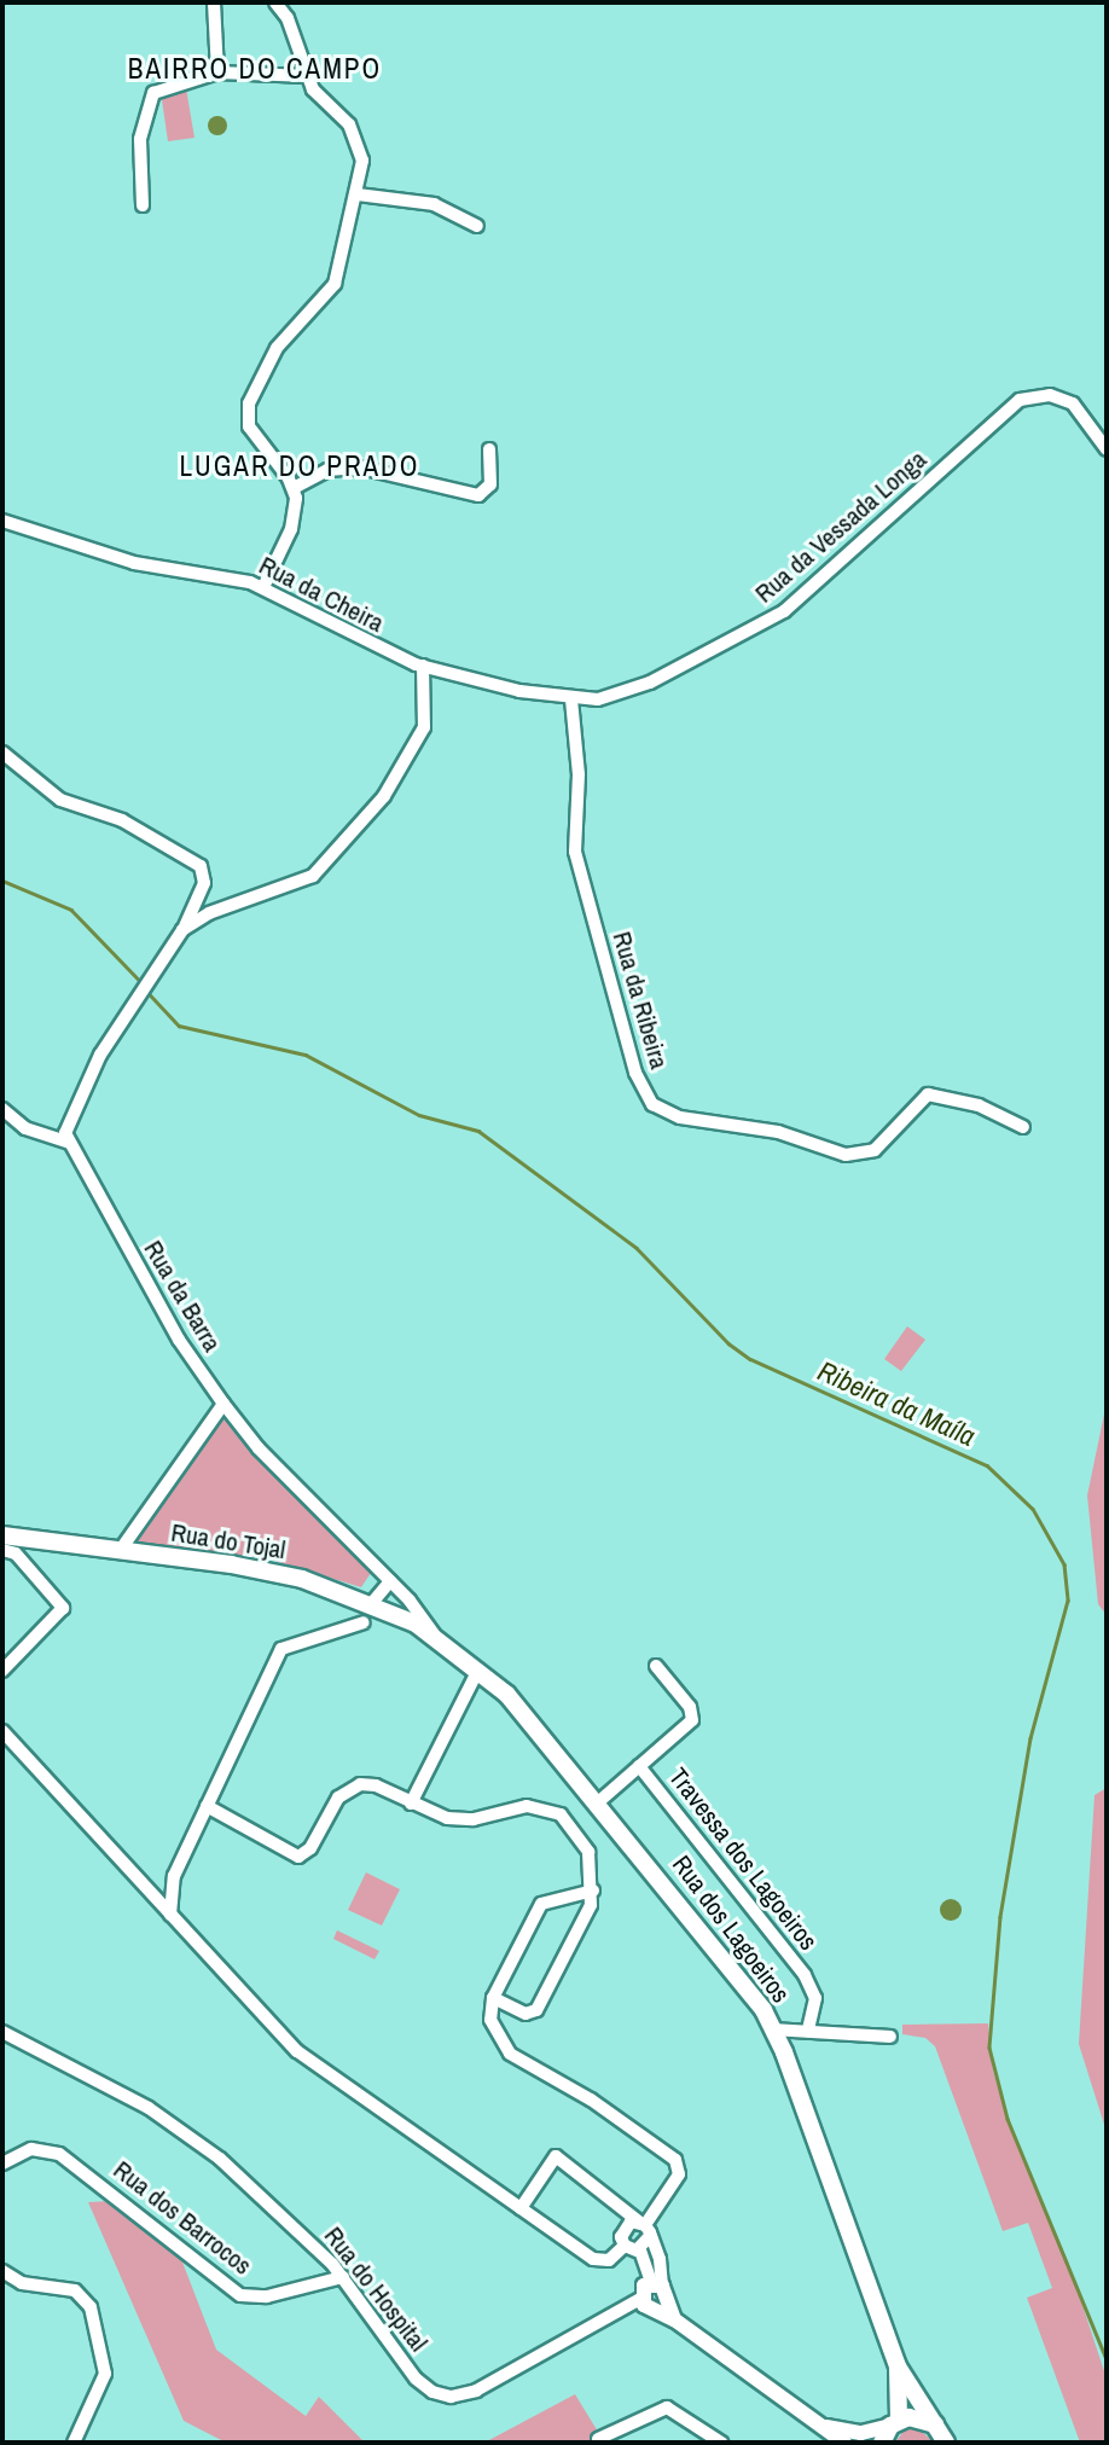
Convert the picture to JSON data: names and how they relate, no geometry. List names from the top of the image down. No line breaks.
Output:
{"streets":{"main road":["Rua do Tojal","Rua dos Lagoeiros"],"street":["Rua da Vessada Longa","Rua da Cheira","Rua da Ribeira","Rua da Barra","Travessa dos Lagoeiros","Rua dos Barrocos","Rua do Hospital"]},"crossings":[["Rua da Vessada Longa","Rua da Cheira"],["Rua da Vessada Longa","Rua da Ribeira"],["Rua da Cheira","Rua da Ribeira"],["Rua da Barra","Rua do Tojal"],["Rua da Barra","Rua dos Lagoeiros"],["Rua do Tojal","Rua dos Lagoeiros"],["Travessa dos Lagoeiros","Rua dos Lagoeiros"],["Rua dos Barrocos","Rua do Hospital"]],"districts":["BAIRRO DO CAMPO","LUGAR DO PRADO"],"water":["Ribeira da Maíla"]}
